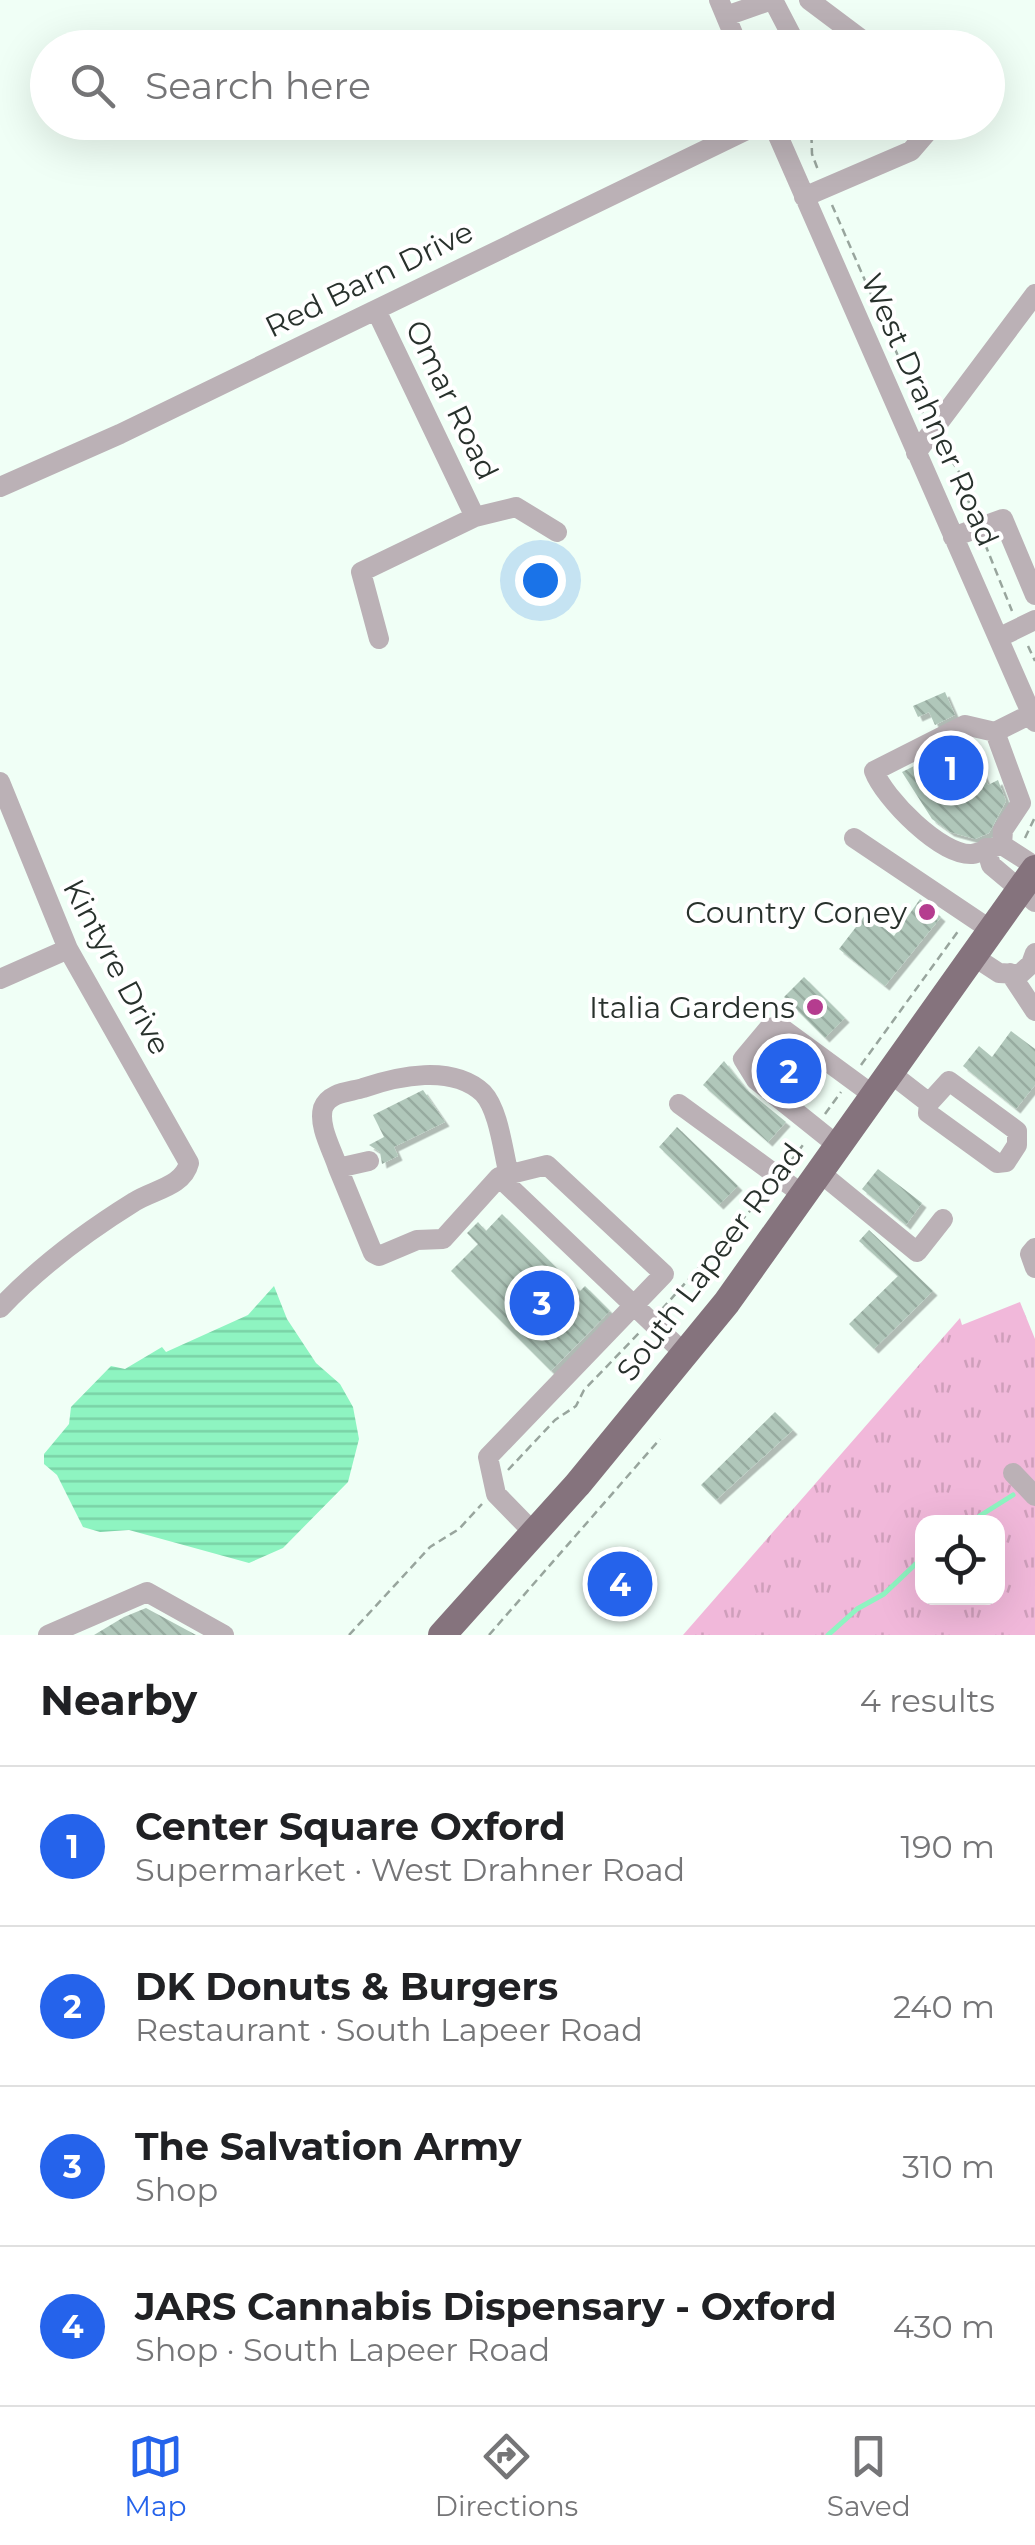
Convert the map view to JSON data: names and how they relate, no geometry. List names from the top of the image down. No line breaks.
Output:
{"streets":{"main road":["South Lapeer Road"],"street":["Red Barn Drive","Omar Road","West Drahner Road","Kintyre Drive"]},"crossings":[["Red Barn Drive","Omar Road"]],"places":["Country Coney","Italia Gardens"],"page":{"search":"Search here","pins":["1","2","3","4"],"heading":["Nearby","4 results"],"list":[{"mark":"1","name":"Center Square Oxford","note":"Supermarket · West Drahner Road","value":"190 m"},{"mark":"2","name":"DK Donuts & Burgers","note":"Restaurant · South Lapeer Road","value":"240 m"},{"mark":"3","name":"The Salvation Army","note":"Shop","value":"310 m"},{"mark":"4","name":"JARS Cannabis Dispensary - Oxford","note":"Shop · South Lapeer Road","value":"430 m"}],"nav":["Map","Directions","Saved"]}}
